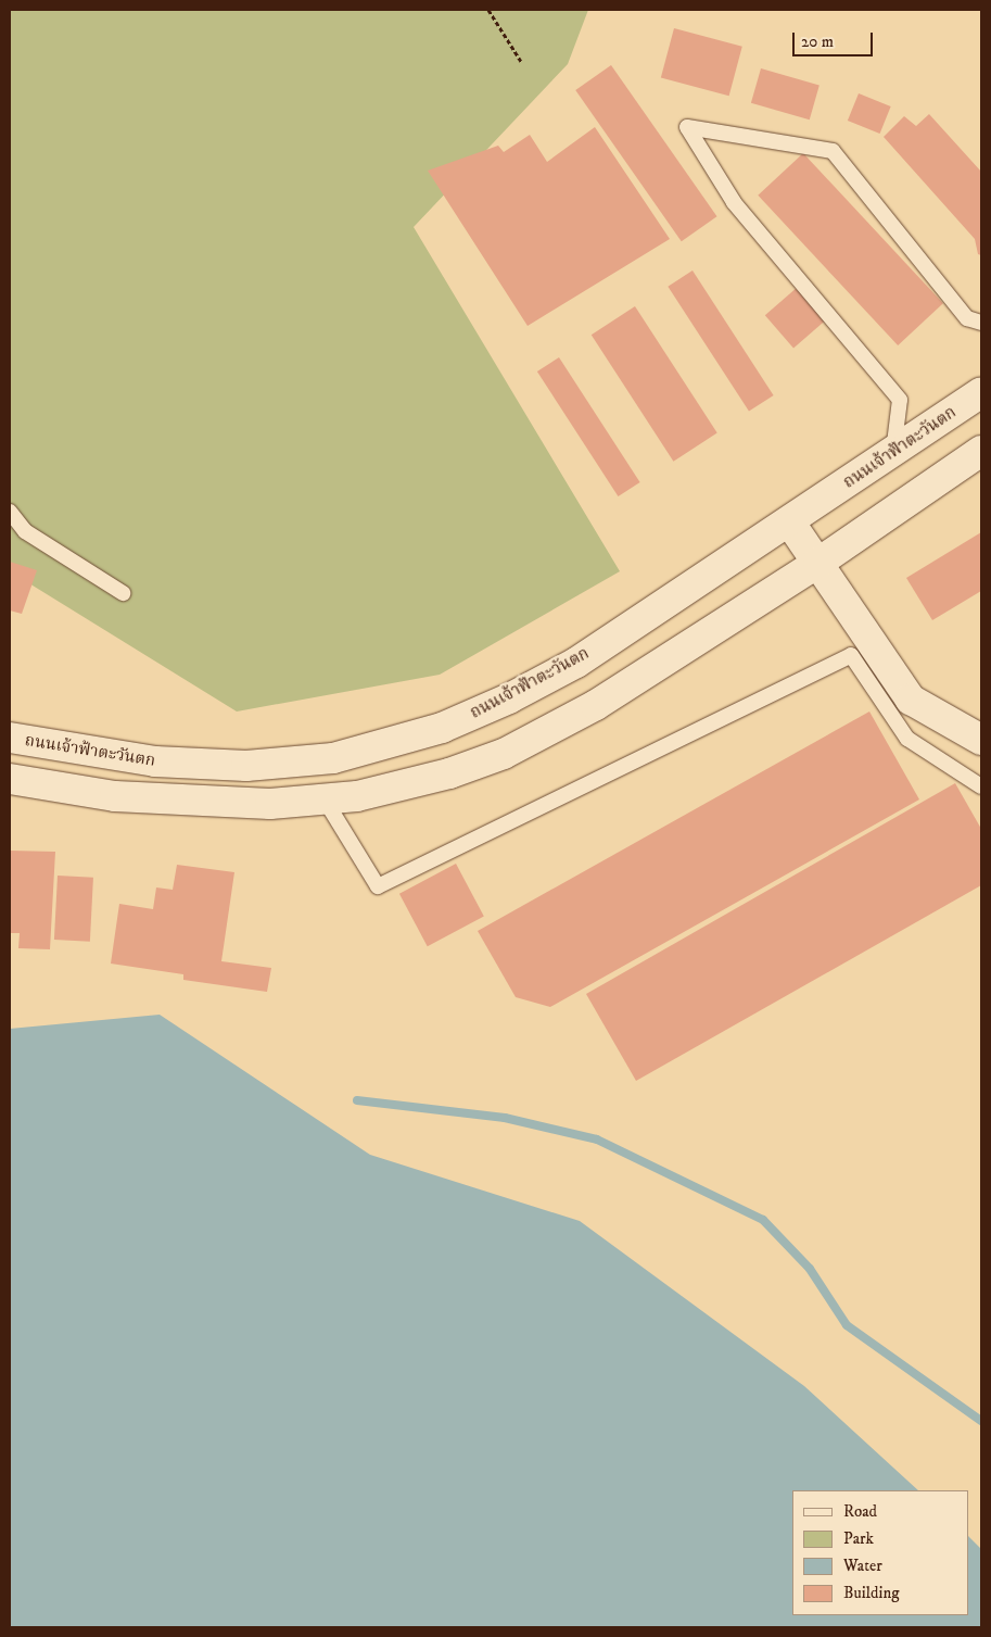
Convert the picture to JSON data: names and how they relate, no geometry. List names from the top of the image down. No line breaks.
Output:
{"streets":{"main road":["ถนนเจ้าฟ้าตะวันตก"]},"legend":["Road","Park","Water","Building"],"scale_bar":"20 m"}
